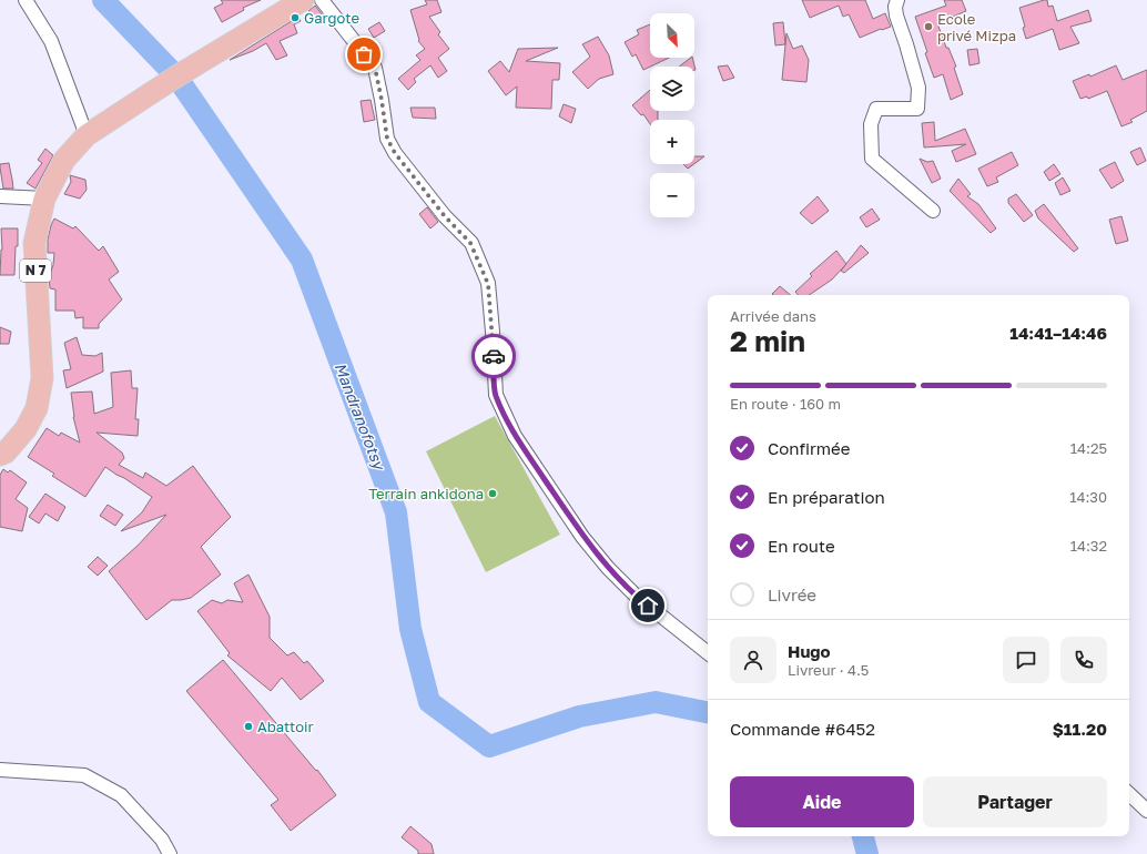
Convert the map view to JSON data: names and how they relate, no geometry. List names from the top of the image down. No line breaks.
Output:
{"streets":{"main road":["N 7"]},"water":["Mandranofotsy"],"places":["Gargote","Ecole privé Mizpa","Terrain ankidona","Abattoir"],"north":"bottom right","page":{"map_buttons":["+","−"],"heading":["2 min","Arrivée dans","14:41–14:46"],"panel":["Hugo","Livreur · 4.5","Commande #6452","$11.20"],"bar":"En route · 160 m","list":[["Confirmée","14:25"],["En préparation","14:30"],["En route","14:32"],"Livrée"],"buttons":["Aide","Partager"]}}
